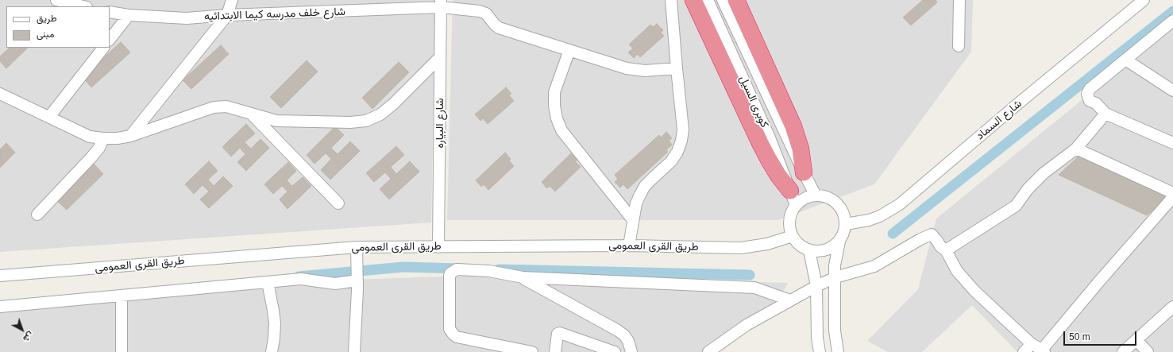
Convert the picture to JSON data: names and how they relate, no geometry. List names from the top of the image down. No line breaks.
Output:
{"streets":{"street":["شارع خلف مدرسه كيما الابتدائيه","كوبرى السيل","شارع السماد","شارع البياره","طريق القرى العمومى"]},"crossings":[["شارع خلف مدرسه كيما الابتدائيه","شارع البياره"],["كوبرى السيل","شارع السماد"],["كوبرى السيل","طريق القرى العمومى"],["شارع السماد","طريق القرى العمومى"],["شارع البياره","طريق القرى العمومى"]],"legend":["طريق","مبنى"],"scale_bar":"50 m","north":"bottom right"}
